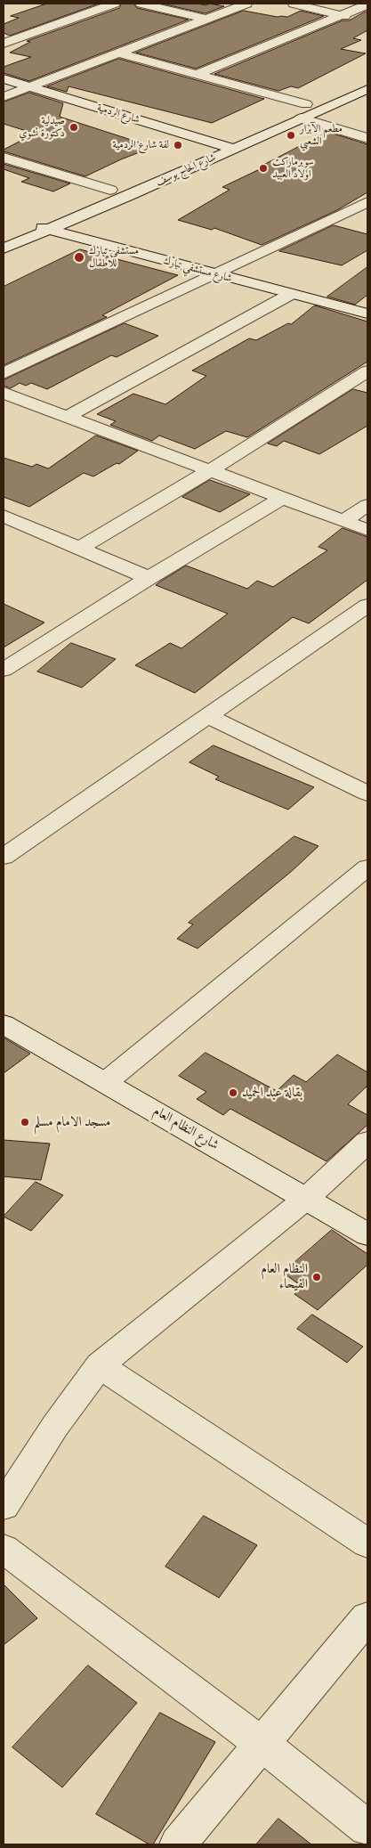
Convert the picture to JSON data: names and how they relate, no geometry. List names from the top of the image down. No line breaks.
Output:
{"streets":{"street":["شارع الردمية","شارع الحاج يوسف","شارع مستشفي تبارك","شارع النظام العام"]},"crossings":[["شارع الردمية","شارع الحاج يوسف"],["شارع الحاج يوسف","شارع مستشفي تبارك"]],"places":["صيدلية دكتورة نشوي","مطعم الآبرار الشعبي","لفة شارع الردمية","سوبرماركت اولاد العبيد","مستشفى تبارك للاطفال","بقالة عبد الحميد","مسجد الامام مسلم","النظام العام الفيحاء"]}
